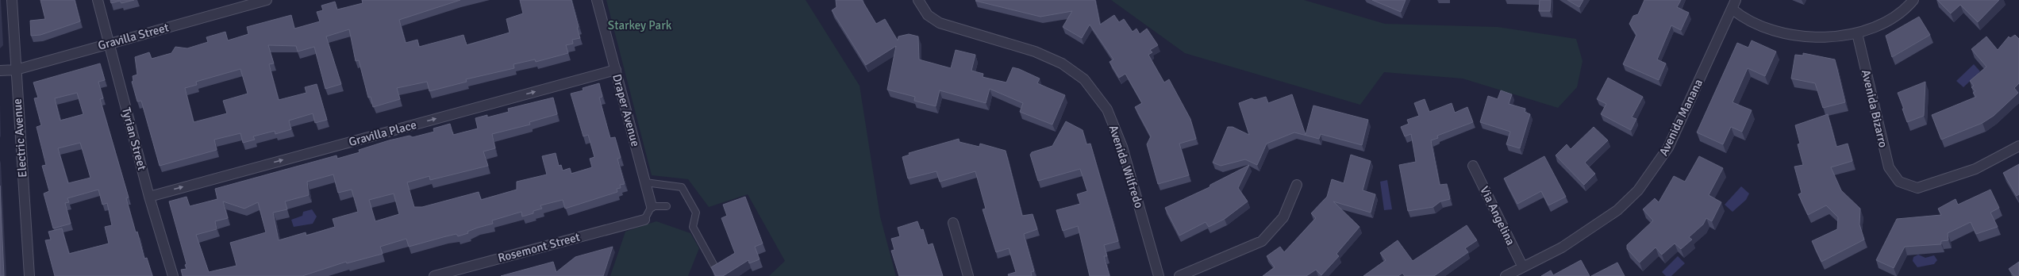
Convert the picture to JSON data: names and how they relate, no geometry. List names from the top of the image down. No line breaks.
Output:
{"streets":{"street":["Gravilla Street","Avenida Bizarro","Draper Avenue","Avenida Manana","Gravilla Place","Electric Avenue","Tyrian Street","Avenida Wilfredo","Via Angelina","Rosemont Street"]},"crossings":[["Gravilla Street","Electric Avenue"],["Gravilla Street","Tyrian Street"],["Draper Avenue","Gravilla Place"],["Avenida Manana","Via Angelina"],["Gravilla Place","Tyrian Street"]],"one_way":["Gravilla Place"],"parks":["Starkey Park"]}
